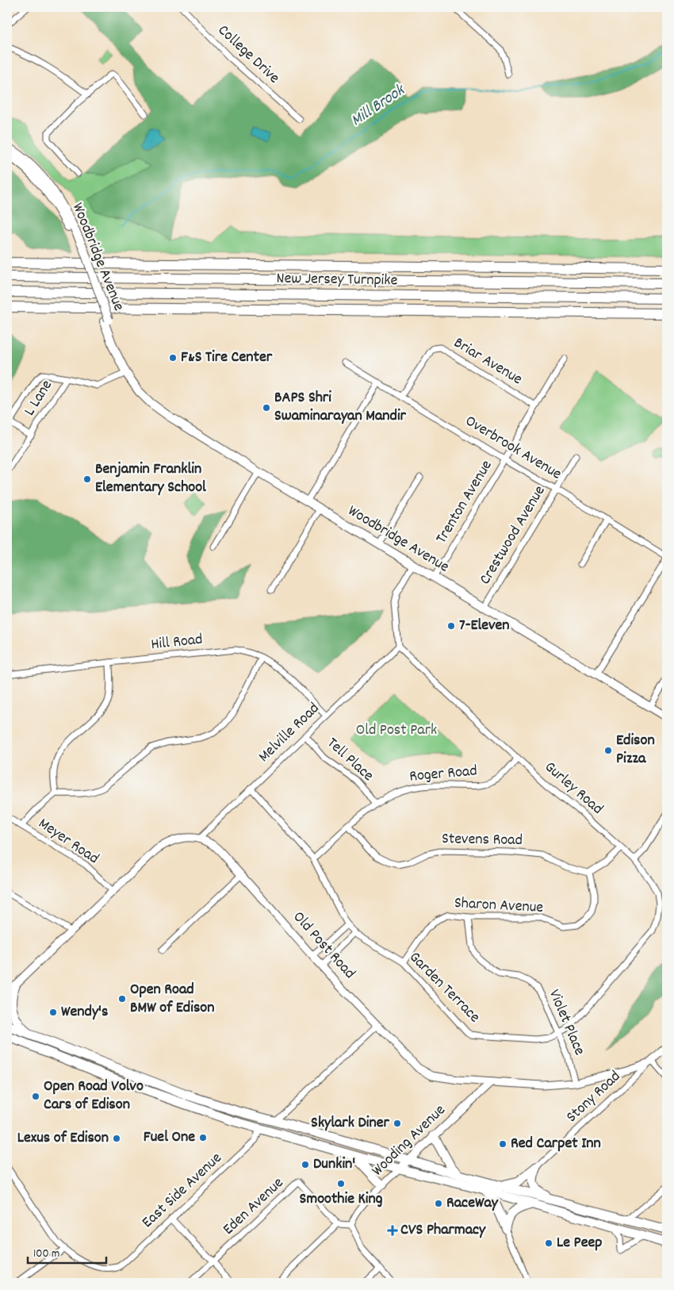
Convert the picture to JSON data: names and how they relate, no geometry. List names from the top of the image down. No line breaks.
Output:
{"streets":{"highway":["New Jersey Turnpike"],"main road":["Woodbridge Avenue"],"street":["College Drive","Briar Avenue","L Lane","Overbrook Avenue","Trenton Avenue","Crestwood Avenue","Hill Road","Melville Road","Tell Place","Roger Road","Gurley Road","Stevens Road","Meyer Road","Sharon Avenue","Old Post Road","Garden Terrace","Violet Place","Stony Road","Wooding Avenue","East Side Avenue","Eden Avenue"]},"crossings":[["Woodbridge Avenue","Trenton Avenue"],["Woodbridge Avenue","Crestwood Avenue"],["Briar Avenue","Overbrook Avenue"],["Briar Avenue","Trenton Avenue"],["Overbrook Avenue","Trenton Avenue"],["Overbrook Avenue","Crestwood Avenue"],["Hill Road","Melville Road"],["Melville Road","Tell Place"],["Melville Road","Gurley Road"],["Melville Road","Old Post Road"],["Melville Road","Garden Terrace"],["Tell Place","Roger Road"],["Roger Road","Gurley Road"],["Roger Road","Stevens Road"],["Roger Road","Garden Terrace"],["Gurley Road","Garden Terrace"],["Gurley Road","Violet Place"],["Stevens Road","Sharon Avenue"],["Meyer Road","Old Post Road"],["Sharon Avenue","Garden Terrace"],["Sharon Avenue","Violet Place"],["Old Post Road","Violet Place"],["Old Post Road","Stony Road"],["Old Post Road","Wooding Avenue"],["Garden Terrace","Violet Place"]],"water":["Mill Brook"],"parks":["Old Post Park"],"places":{"other":["F&S Tire Center","BAPS Shri Swaminarayan Mandir","Benjamin Franklin Elementary School","7-Eleven","Edison Pizza","Open Road BMW of Edison","Wendy's","Open Road Volvo Cars of Edison","Skylark Diner","Fuel One","Lexus of Edison","Red Carpet Inn","Dunkin'","Smoothie King","RaceWay","Le Peep"],"health":["CVS Pharmacy"]},"scale_bar":"100 m"}
